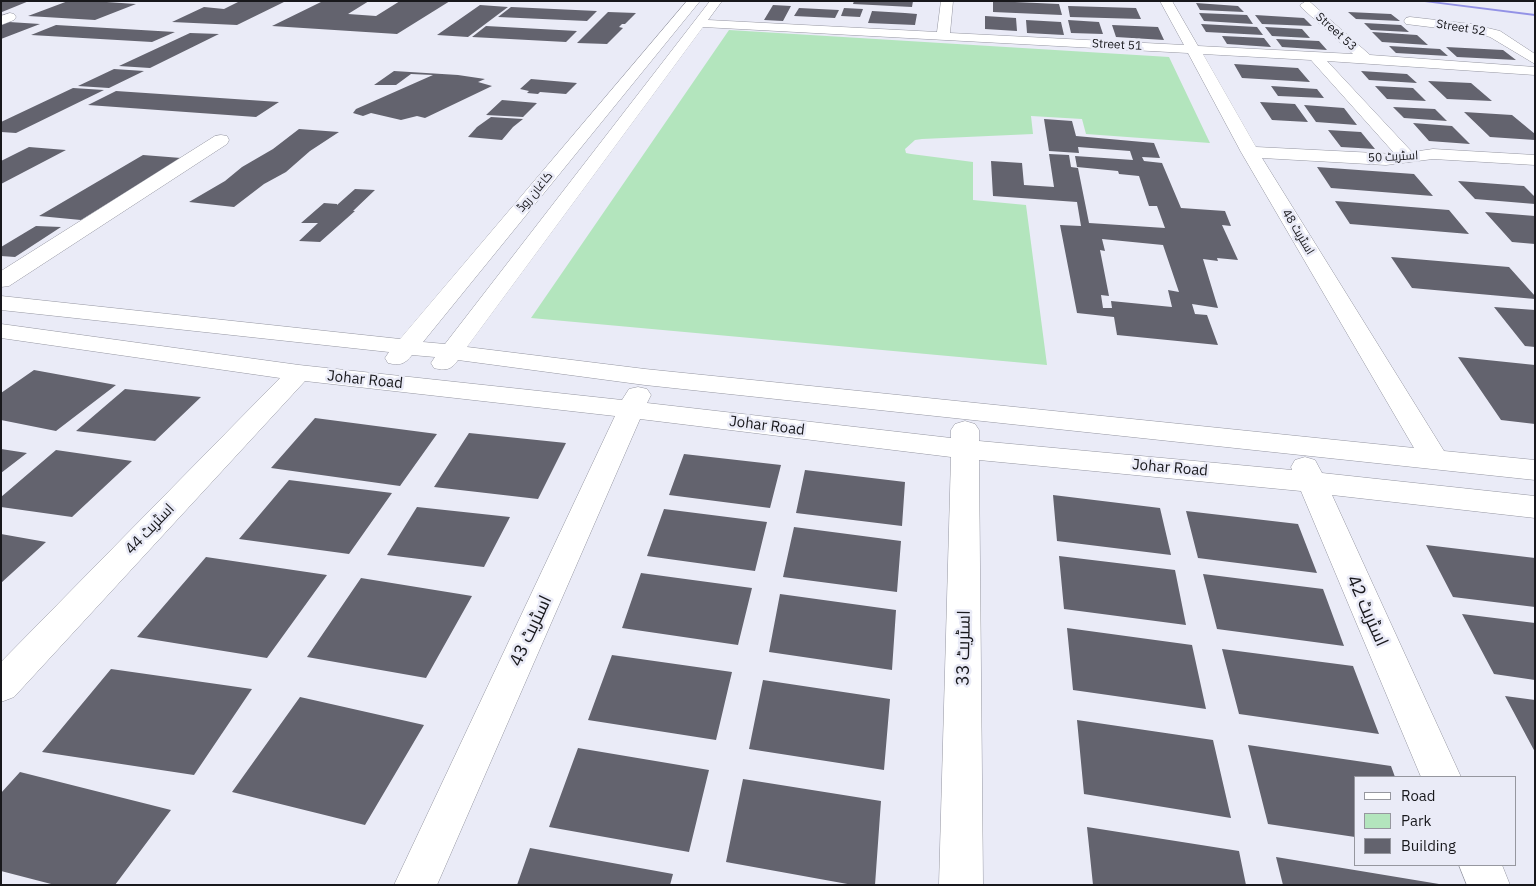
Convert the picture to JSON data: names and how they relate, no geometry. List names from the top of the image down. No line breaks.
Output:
{"streets":{"street":["Street 52","Street 53","Street 51","اسٹریٹ 50","کاغان روڈ","اسٹریٹ 48","Johar Road","اسٹریٹ 44","اسٹریٹ 42","اسٹریٹ 43","اسٹریٹ 33"]},"crossings":[["Street 53","Street 51"],["Street 51","کاغان روڈ"],["Street 51","اسٹریٹ 48"],["اسٹریٹ 50","اسٹریٹ 48"],["کاغان روڈ","Johar Road"],["Johar Road","اسٹریٹ 44"],["Johar Road","اسٹریٹ 42"],["Johar Road","اسٹریٹ 43"],["Johar Road","اسٹریٹ 33"]],"legend":["Road","Park","Building"]}
